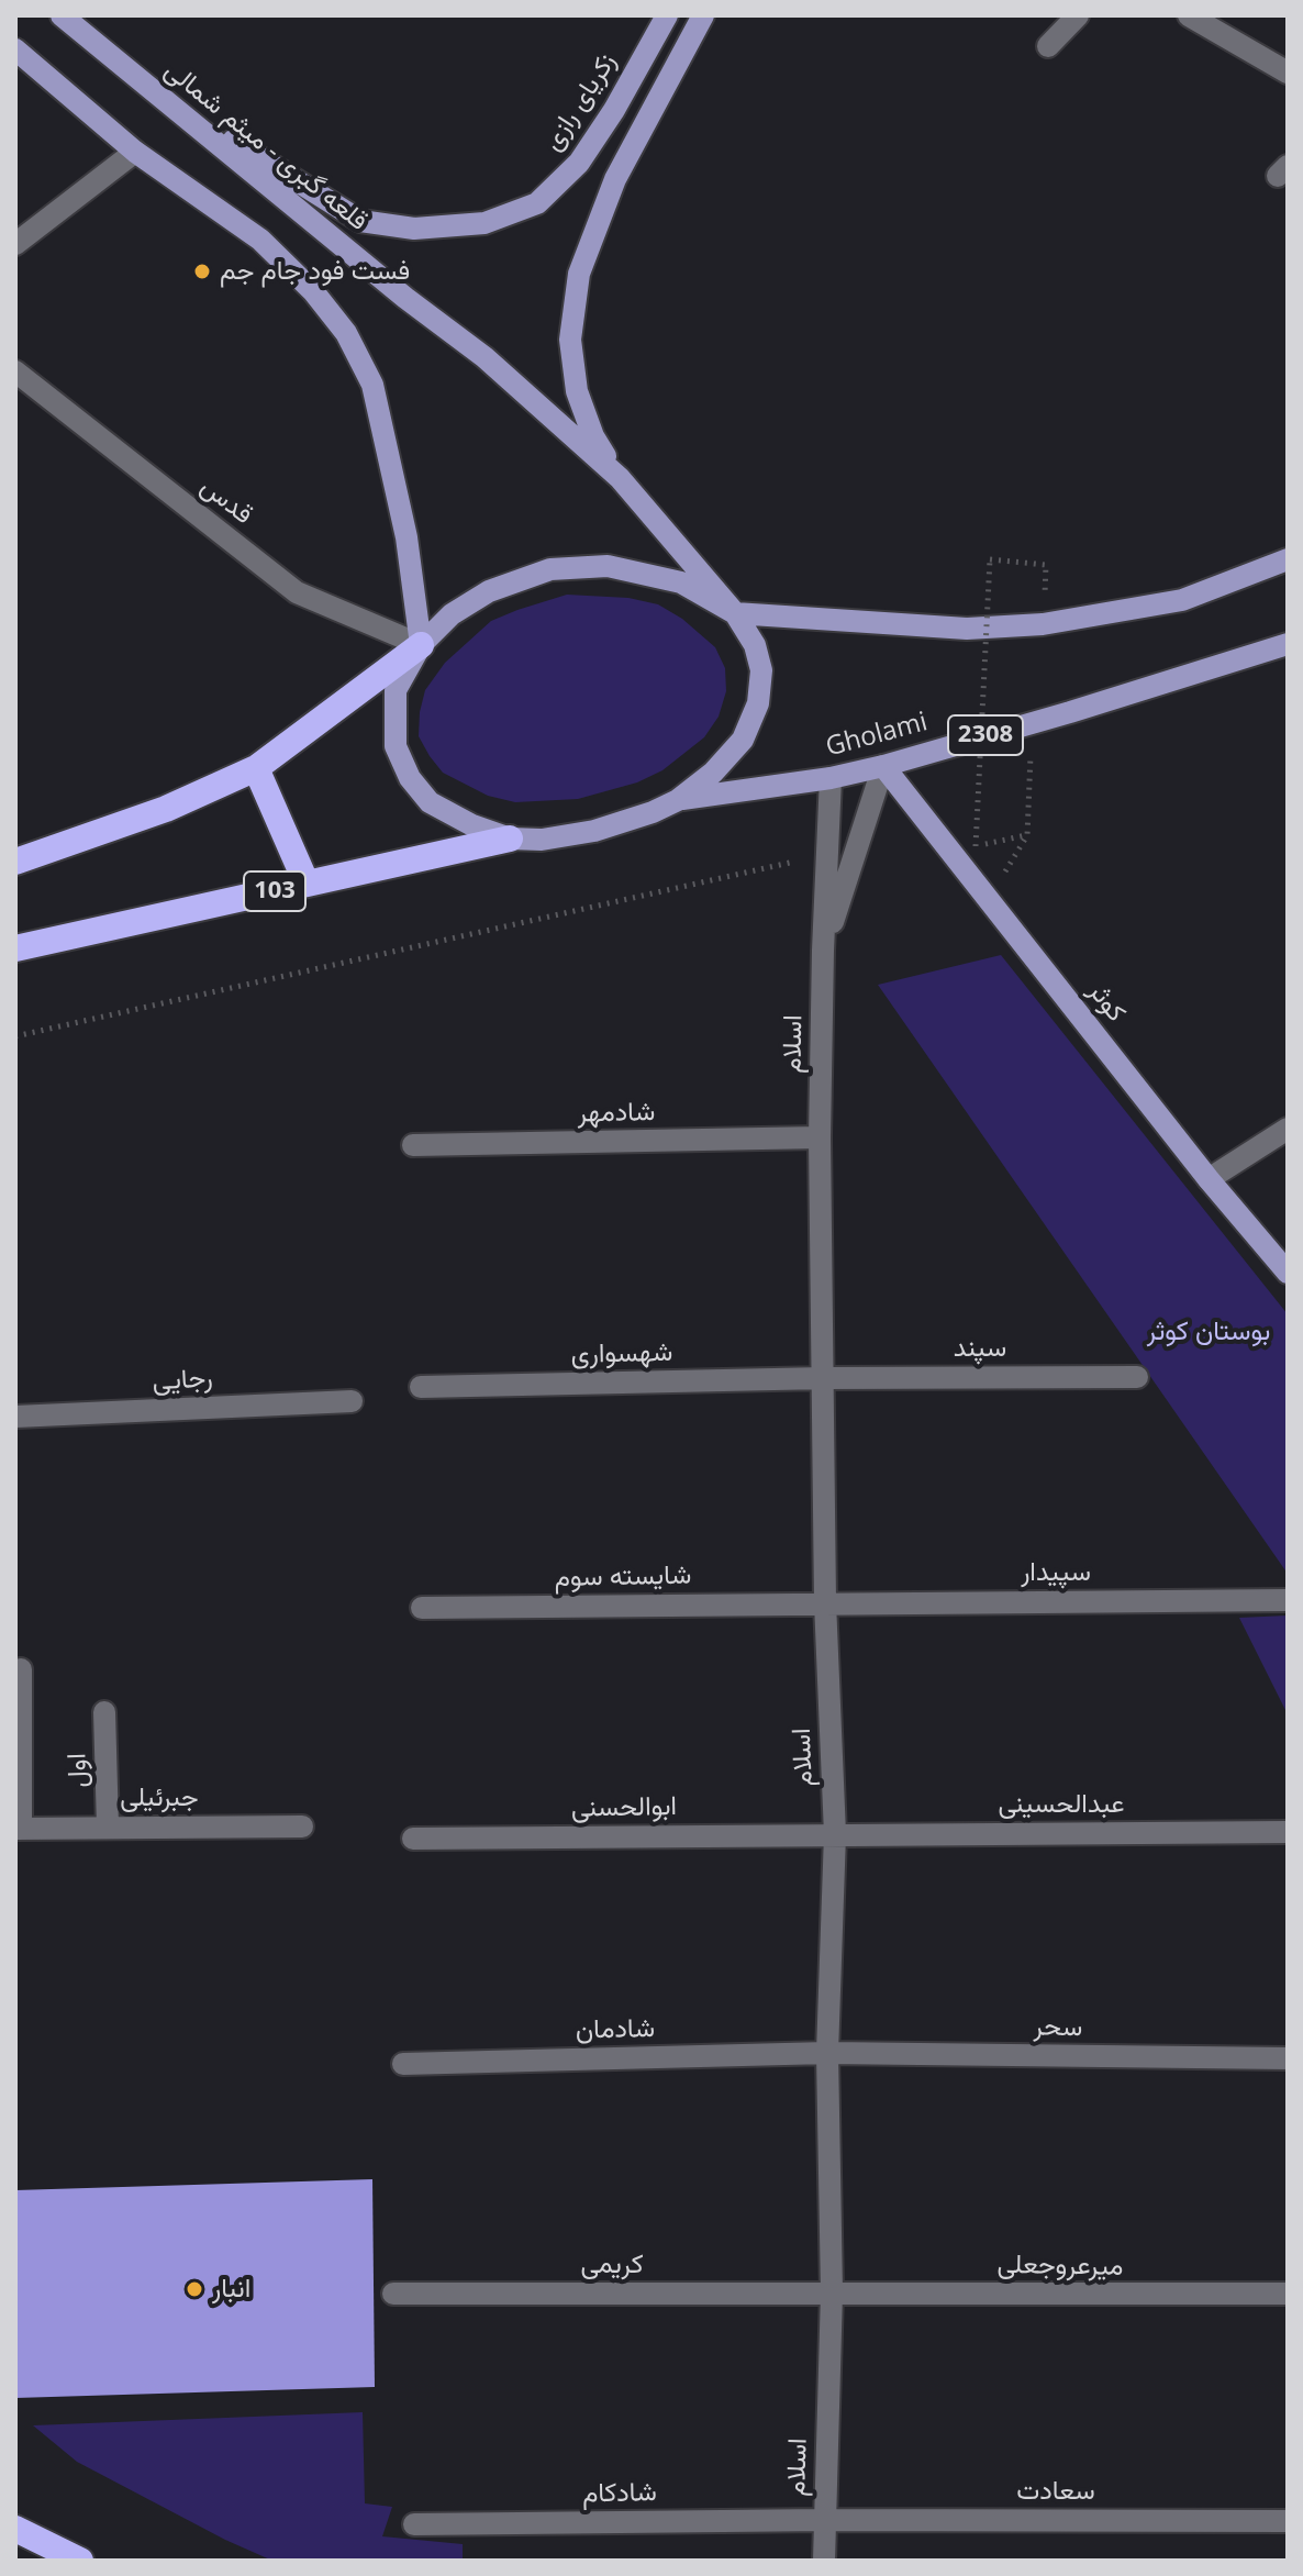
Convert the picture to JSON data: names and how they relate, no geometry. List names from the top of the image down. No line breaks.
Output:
{"streets":{"highway":["103"],"main road":["زکریای رازی","قلعه گبری - میثم شمالی","Gholami","2308","کوثر"],"street":["قدس","اسلام","شادمهر","سپند","شهسواری","رجایی","سپیدار","شایسته سوم","اول","جبرئیلی","عبدالحسینی","ابوالحسنی","سحر","شادمان","کریمی","میرعروجعلی","سعادت","شادکام"]},"crossings":[["زکریای رازی","قلعه گبری - میثم شمالی"],["قلعه گبری - میثم شمالی","Gholami"],["Gholami","کوثر"],["Gholami","اسلام"],["اسلام","شادمهر"],["اسلام","سپند"],["اسلام","شهسواری"],["اسلام","سپیدار"],["اسلام","شایسته سوم"],["اسلام","عبدالحسینی"],["اسلام","ابوالحسنی"],["اسلام","سحر"],["اسلام","شادمان"],["اسلام","کریمی"],["اسلام","میرعروجعلی"],["اسلام","سعادت"],["اسلام","شادکام"],["سپند","شهسواری"],["سپیدار","شایسته سوم"],["اول","جبرئیلی"],["عبدالحسینی","ابوالحسنی"],["سحر","شادمان"],["کریمی","میرعروجعلی"],["سعادت","شادکام"]],"parks":["بوستان کوثر"],"places":["فست فود جام جم","انبار"]}
